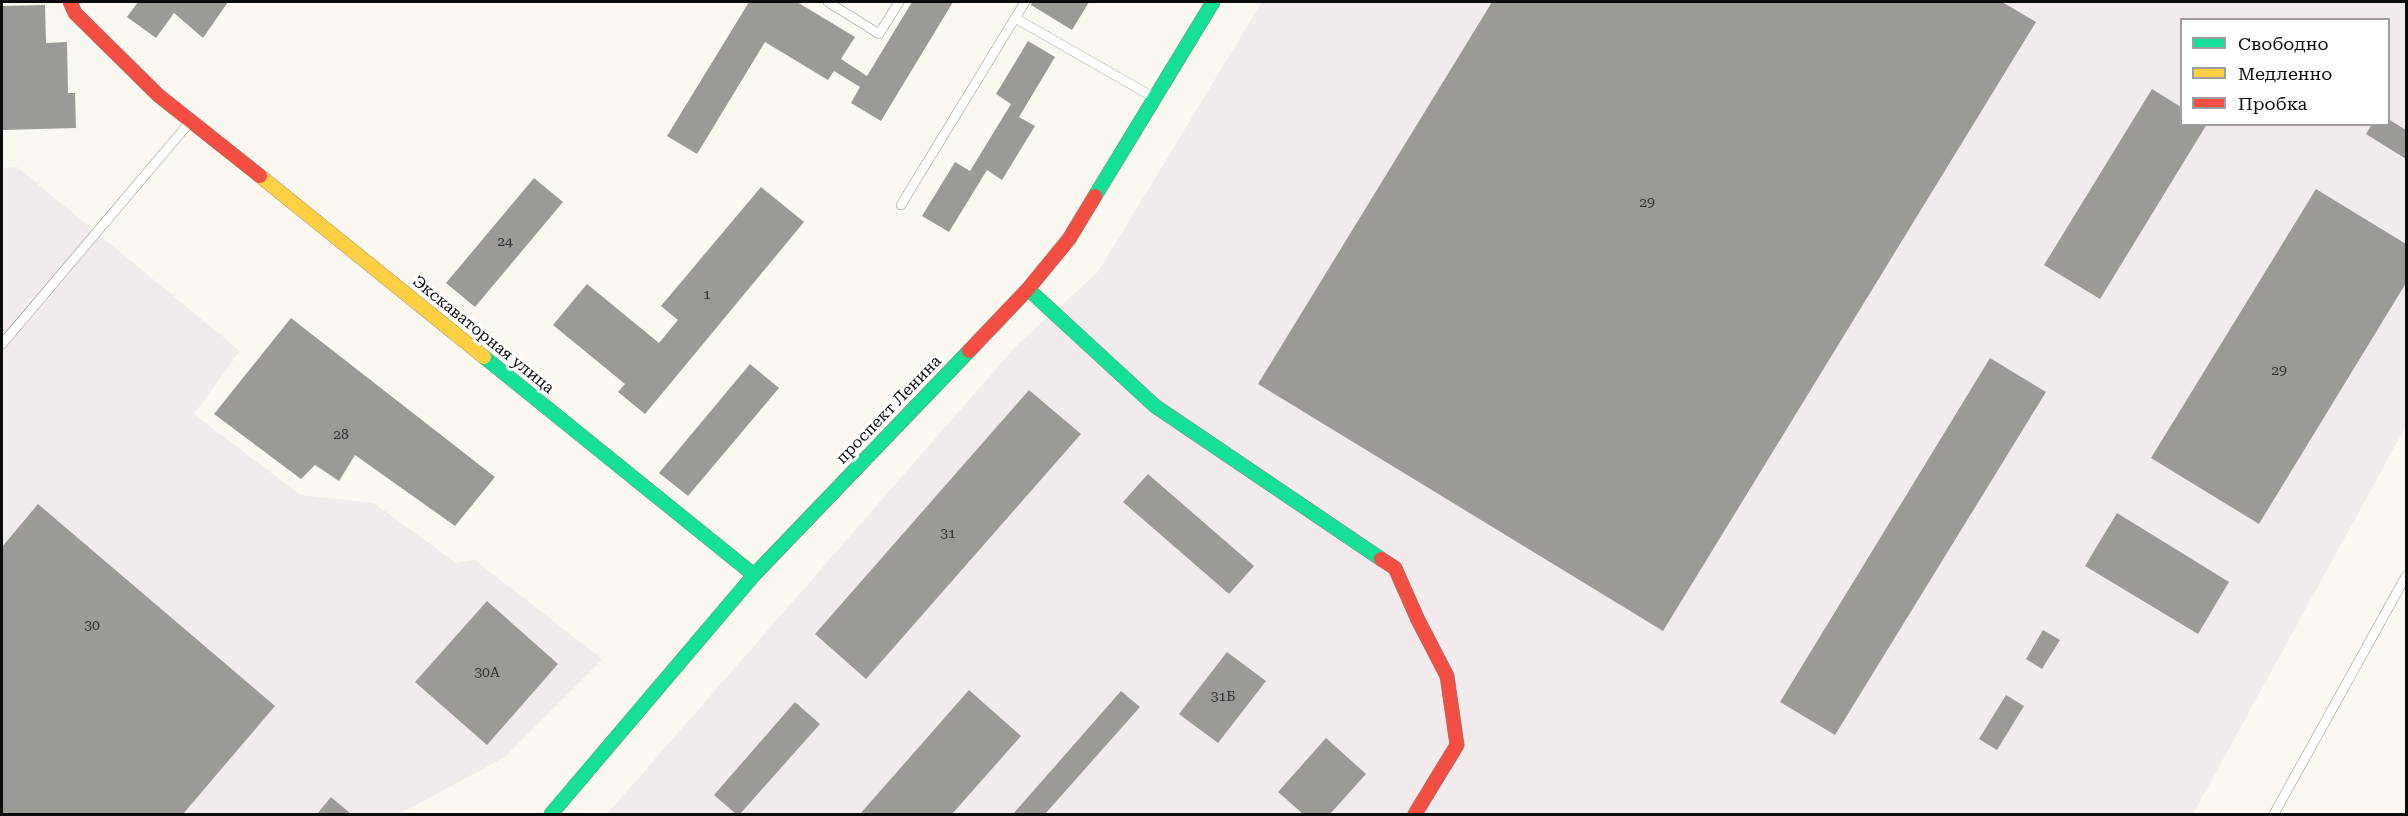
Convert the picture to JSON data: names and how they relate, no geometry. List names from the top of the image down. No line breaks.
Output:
{"streets":{"street":["Экскаваторная улица","проспект Ленина"]},"crossings":[["Экскаваторная улица","проспект Ленина"]],"house_numbers":["29","24","1","29","28","31","30","30А","31Б"],"legend":["Свободно","Медленно","Пробка"]}
